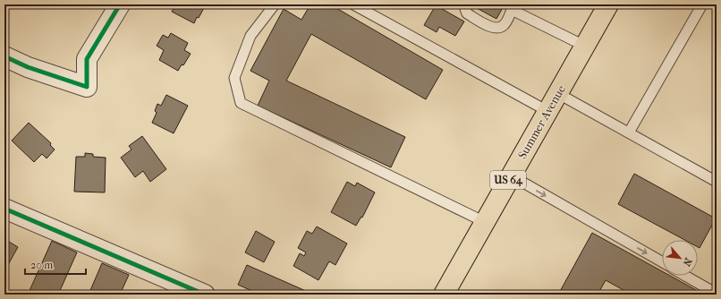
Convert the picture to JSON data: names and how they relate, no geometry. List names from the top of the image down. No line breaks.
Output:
{"streets":{"main road":["Summer Avenue","US 64"]},"scale_bar":"20 m","north":"bottom right"}
